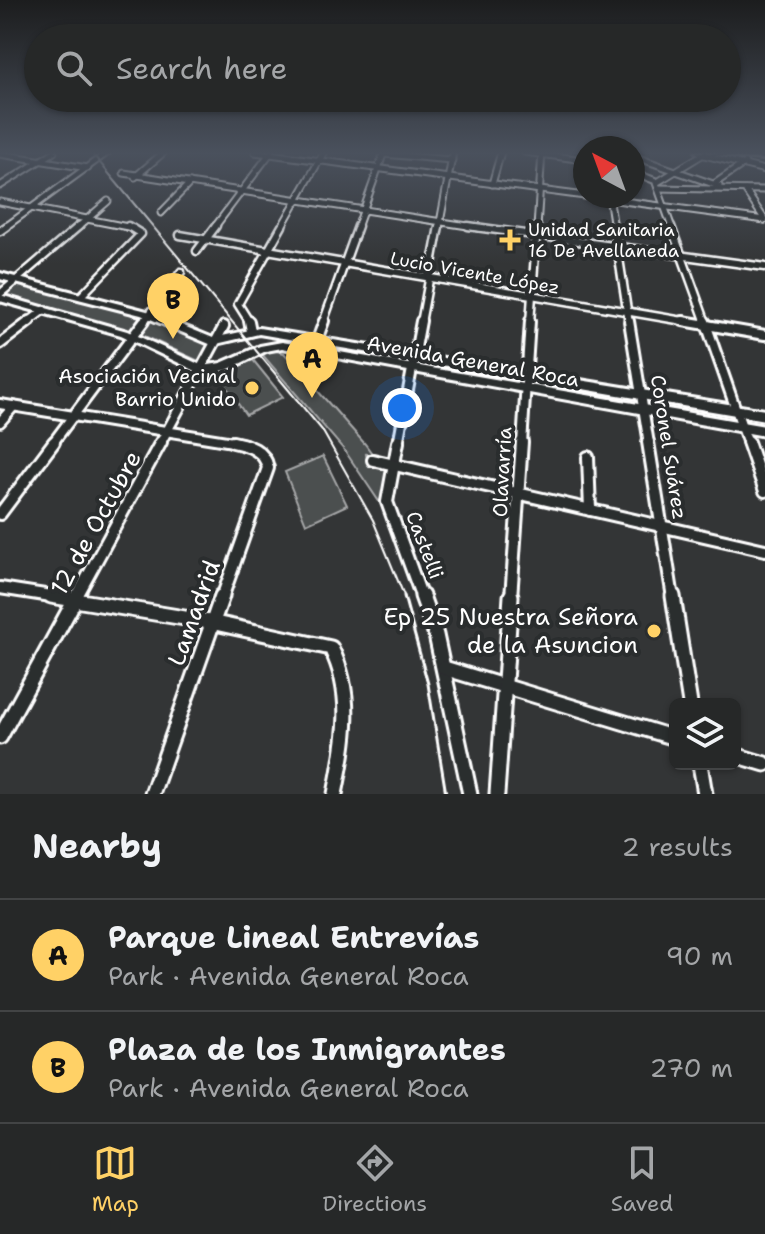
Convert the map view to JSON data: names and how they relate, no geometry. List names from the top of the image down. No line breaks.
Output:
{"streets":{"main road":["Avenida General Roca"],"street":["Lucio Vicente López","Coronel Suárez","Olavarría","12 de Octubre","Castelli","Lamadrid"]},"crossings":[["Lucio Vicente López","Coronel Suárez"],["Lucio Vicente López","Olavarría"],["Lucio Vicente López","Castelli"],["Avenida General Roca","Coronel Suárez"],["Avenida General Roca","Olavarría"],["Avenida General Roca","12 de Octubre"],["Avenida General Roca","Castelli"],["12 de Octubre","Lamadrid"]],"places":{"health":["Unidad Sanitaria 16 De Avellaneda"],"other":["Asociación Vecinal Barrio Unido","Ep 25 Nuestra Señora de la Asuncion"]},"north":"top left","page":{"search":"Search here","pins":["B","A"],"heading":["Nearby","2 results"],"list":[{"mark":"A","name":"Parque Lineal Entrevías","note":"Park · Avenida General Roca","value":"90 m"},{"mark":"B","name":"Plaza de los Inmigrantes","note":"Park · Avenida General Roca","value":"270 m"}],"nav":["Map","Directions","Saved"]}}
